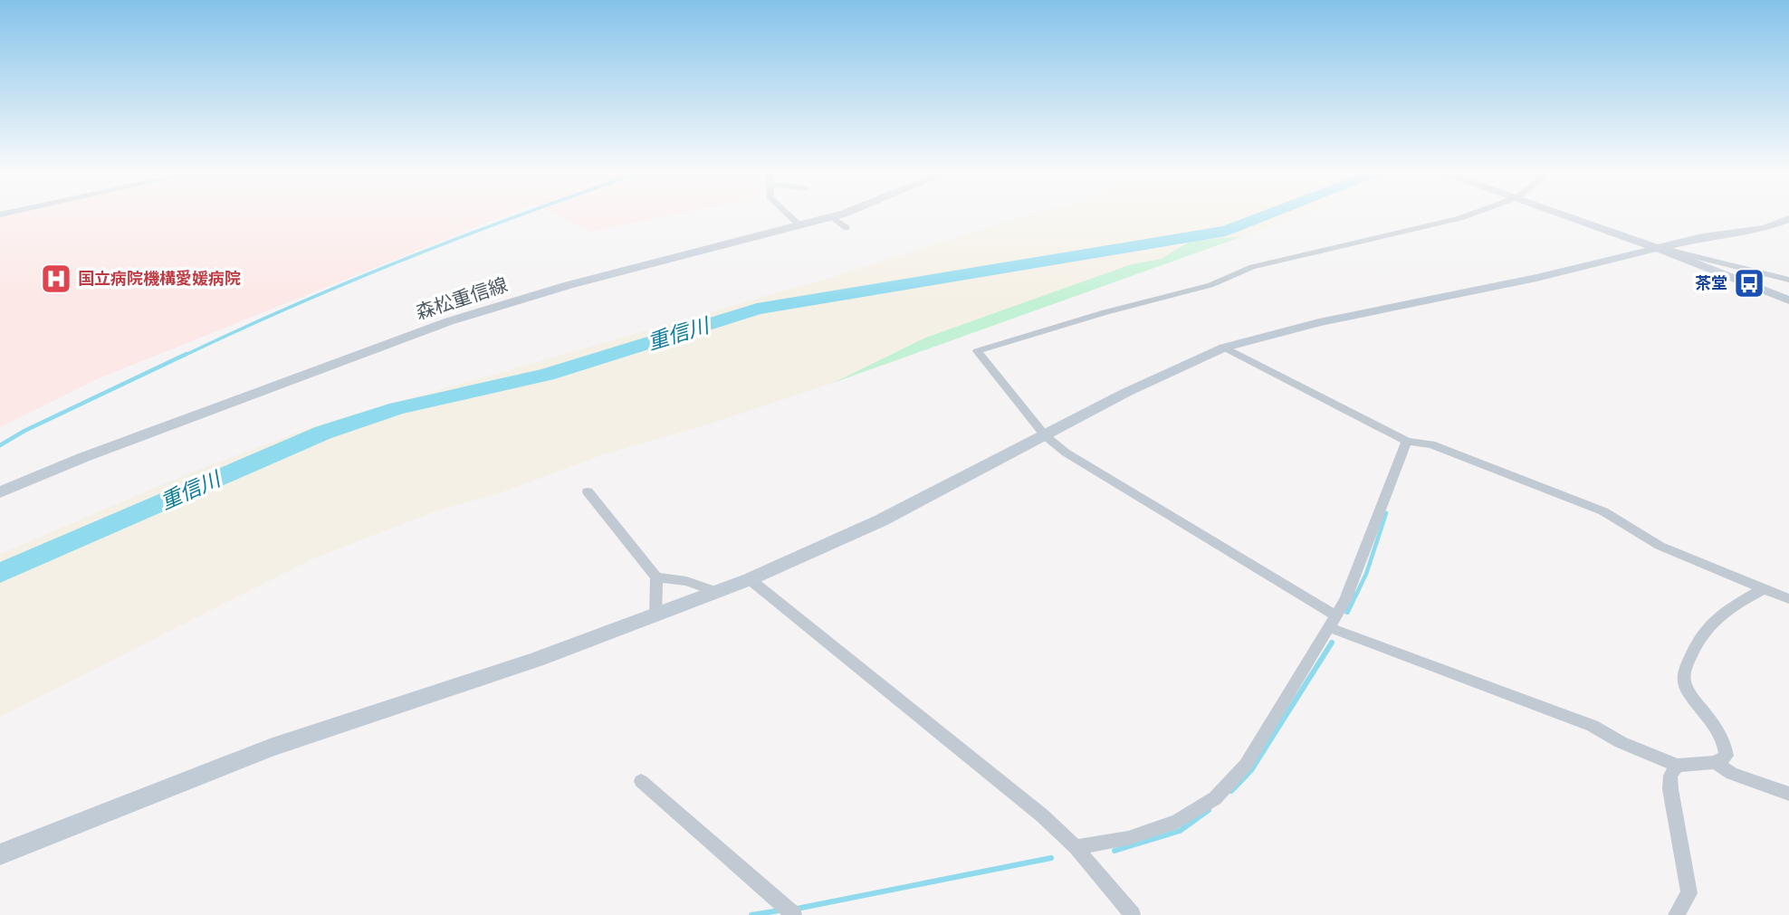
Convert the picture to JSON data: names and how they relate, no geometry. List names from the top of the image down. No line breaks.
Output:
{"streets":{"street":["森松重信線"]},"water":["重信川"],"places":{"hospital":["国立病院機構愛媛病院"],"bus stop":["茶堂"]}}
